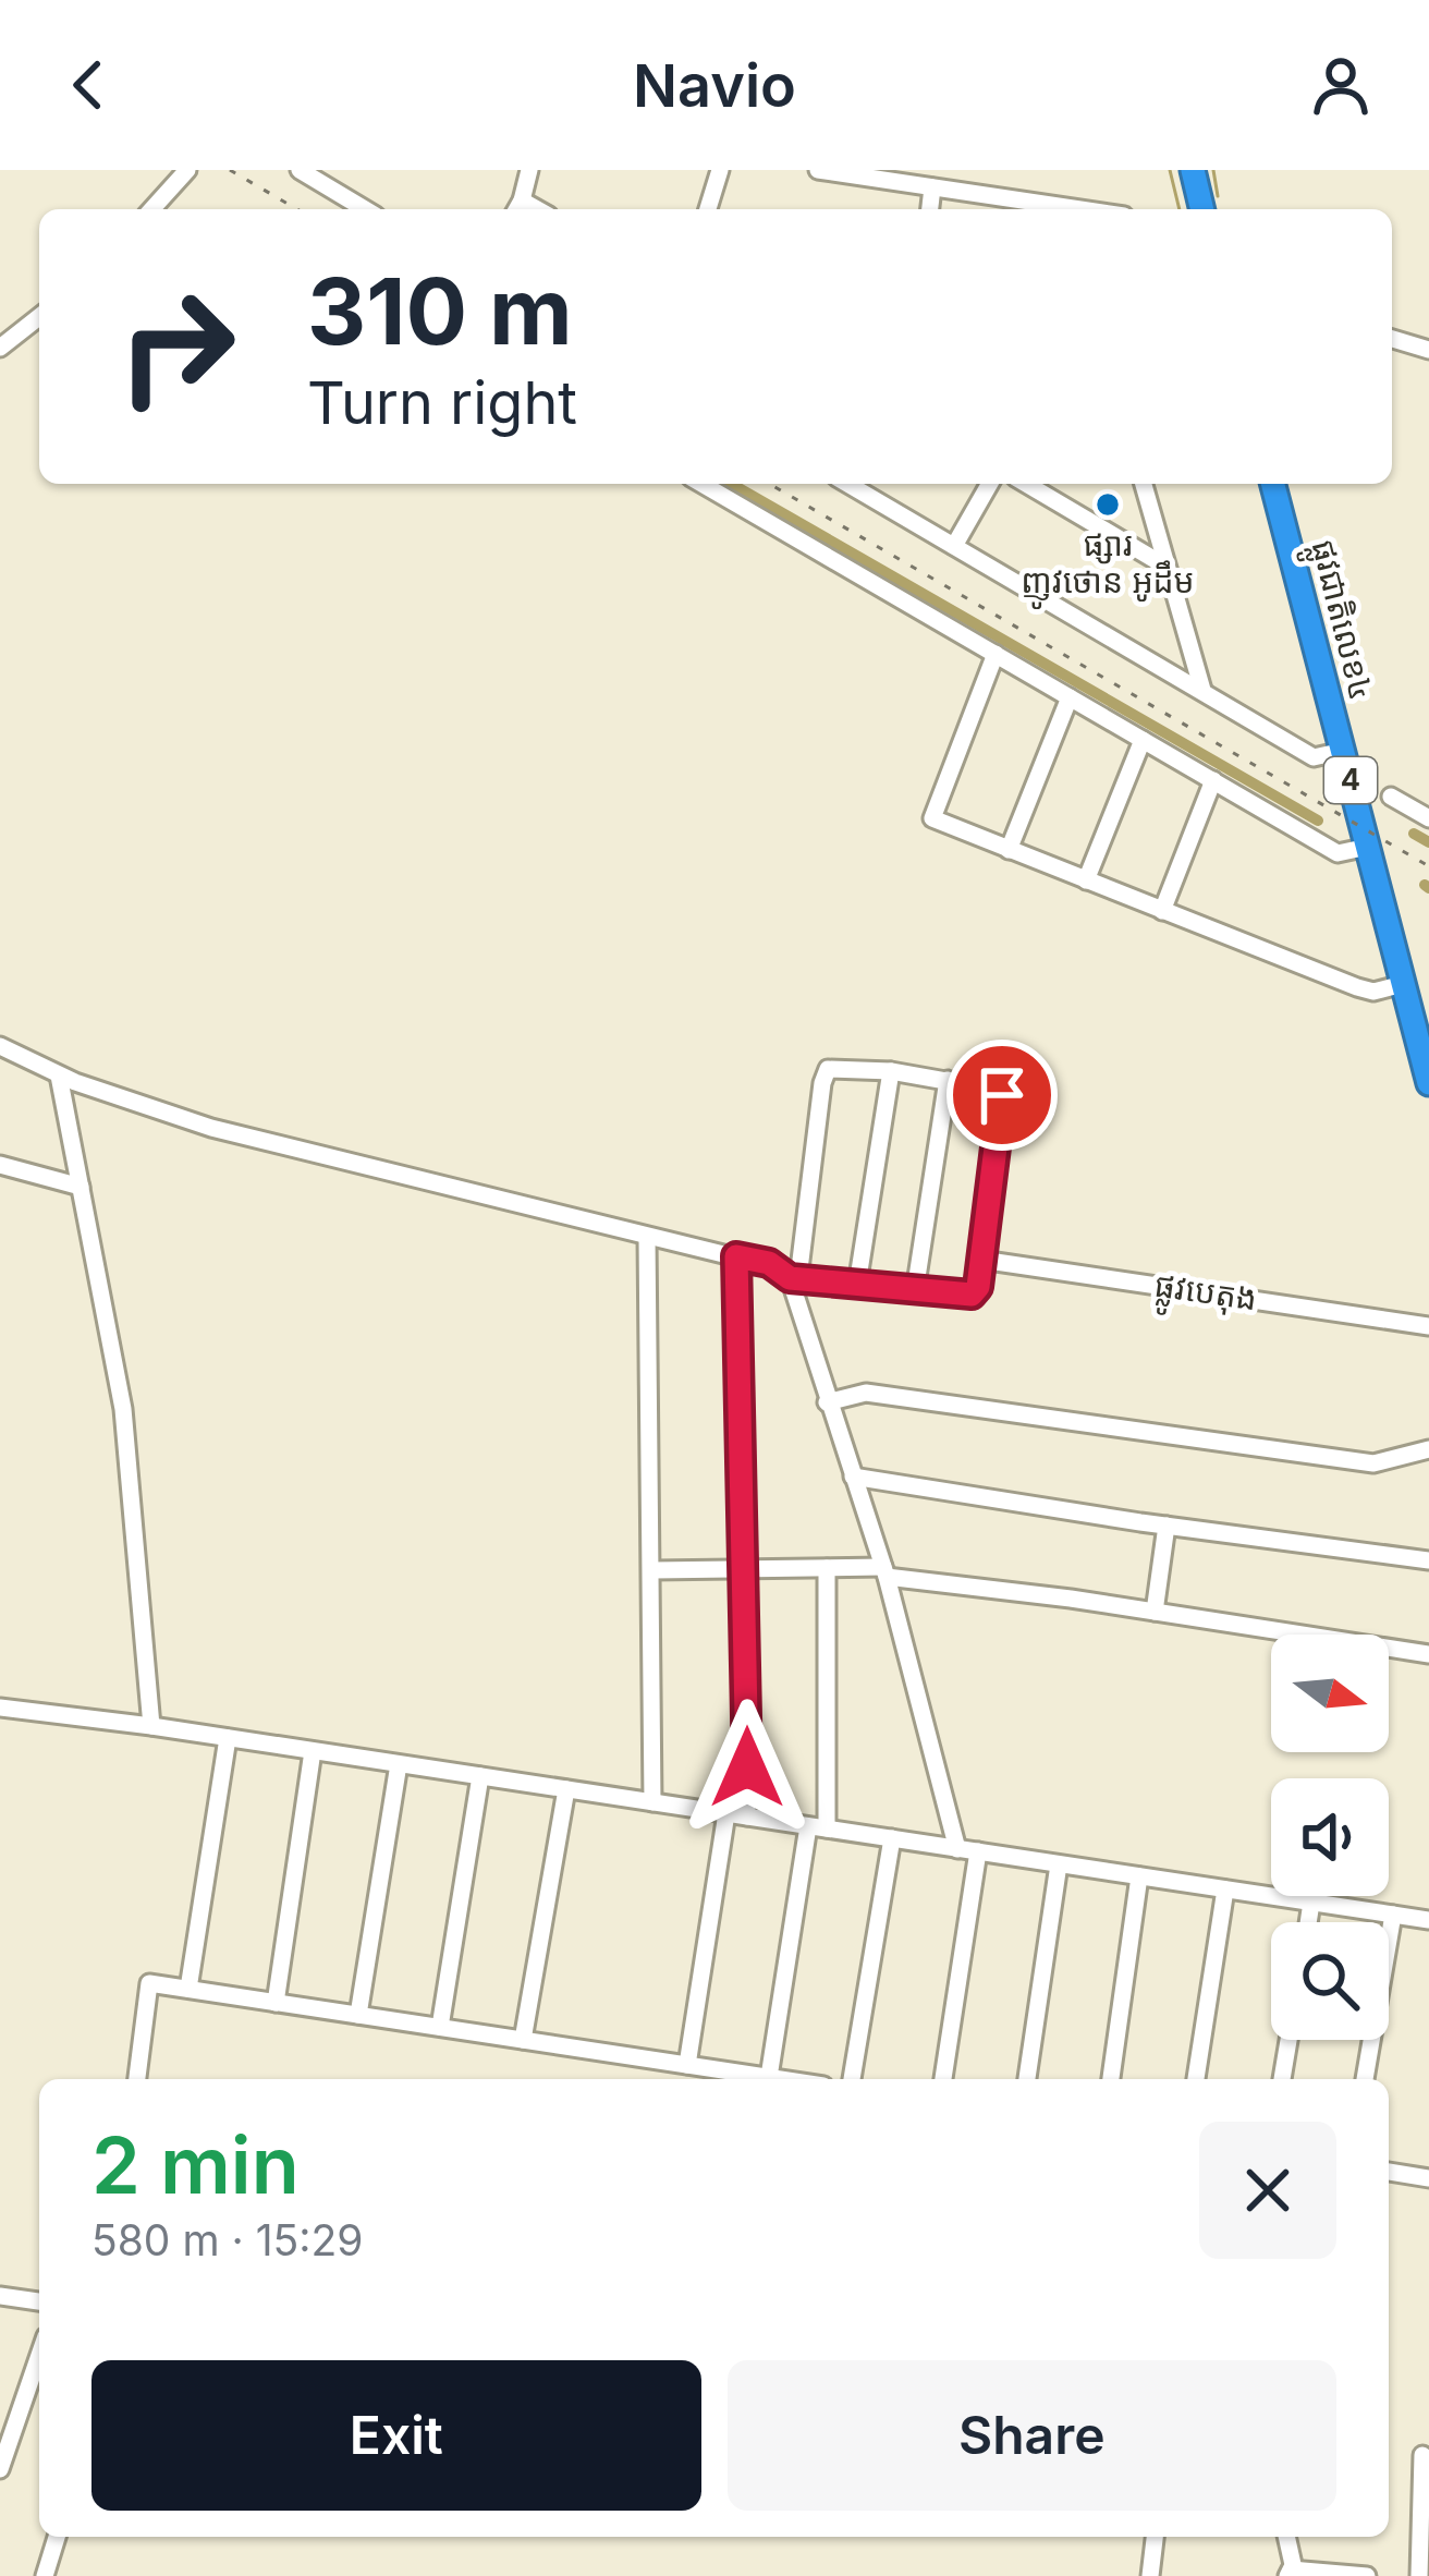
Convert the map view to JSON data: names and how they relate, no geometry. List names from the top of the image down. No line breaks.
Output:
{"streets":{"highway":["ផ្លូវជាតិលេខ៤","4"],"street":["ផ្លូវបេតុង"]},"places":["ផ្សារ ញូវថោន អូដឹម"],"north":"right","page":{"header":"Navio","turn":["310 m","Turn right"],"heading":["2 min","580 m · 15:29"],"buttons":["Exit","Share"]}}
